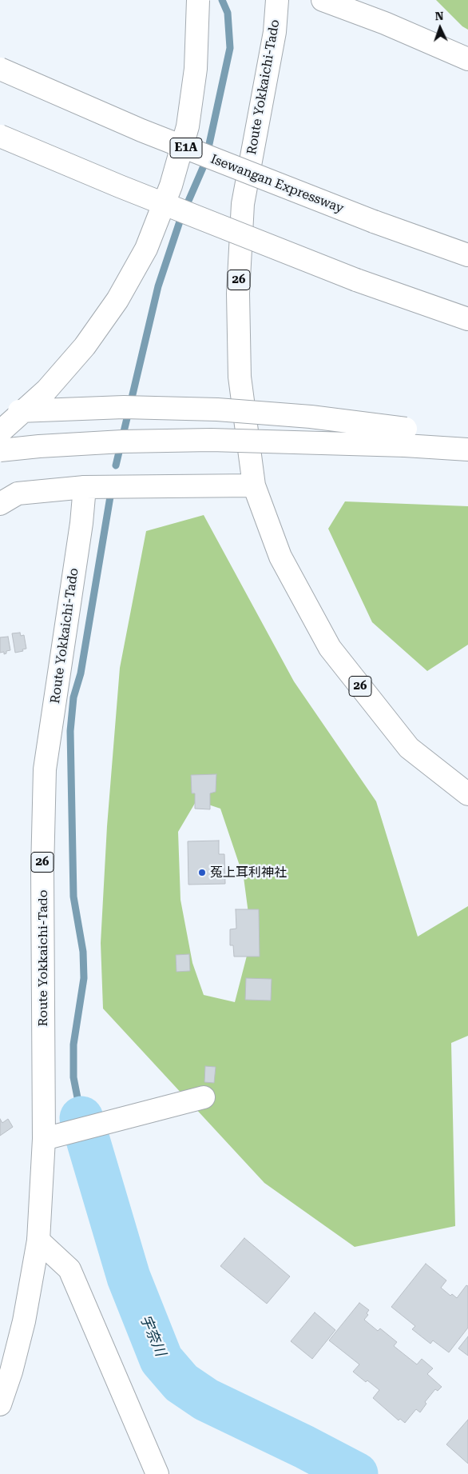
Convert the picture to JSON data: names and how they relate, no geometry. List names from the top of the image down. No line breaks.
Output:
{"streets":{"main road":["Route Yokkaichi-Tado","E1A","Isewangan Expressway","26"]},"water":["宇奈川"],"places":["菟上耳利神社"],"north":"top"}
